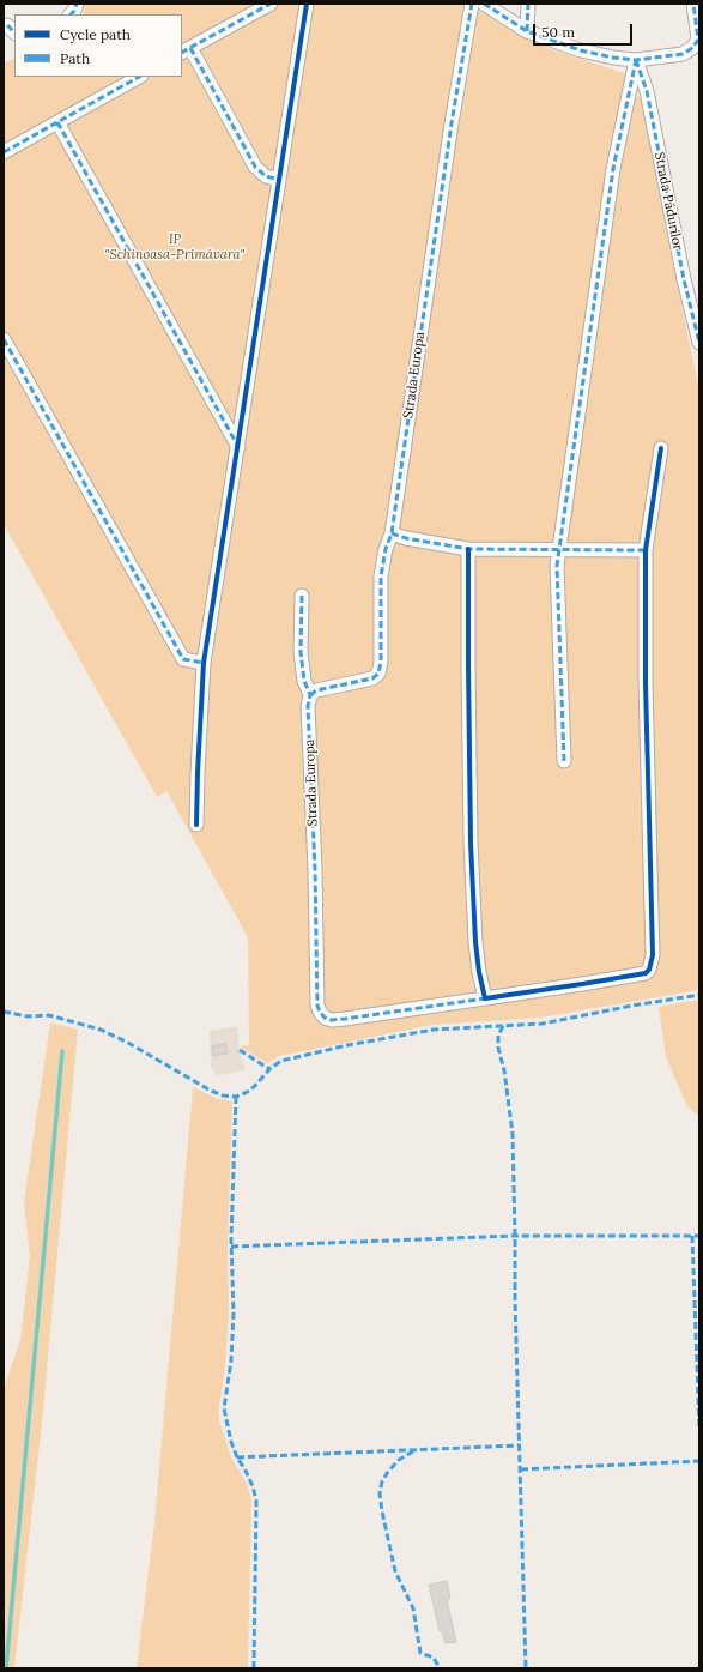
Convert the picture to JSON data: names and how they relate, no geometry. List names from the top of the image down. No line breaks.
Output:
{"streets":{"street":["Strada Pădurilor","Strada Europa"]},"parks":["IP \"Schinoasa-Primăvara\""],"legend":["Cycle path","Path"],"scale_bar":"50 m"}
